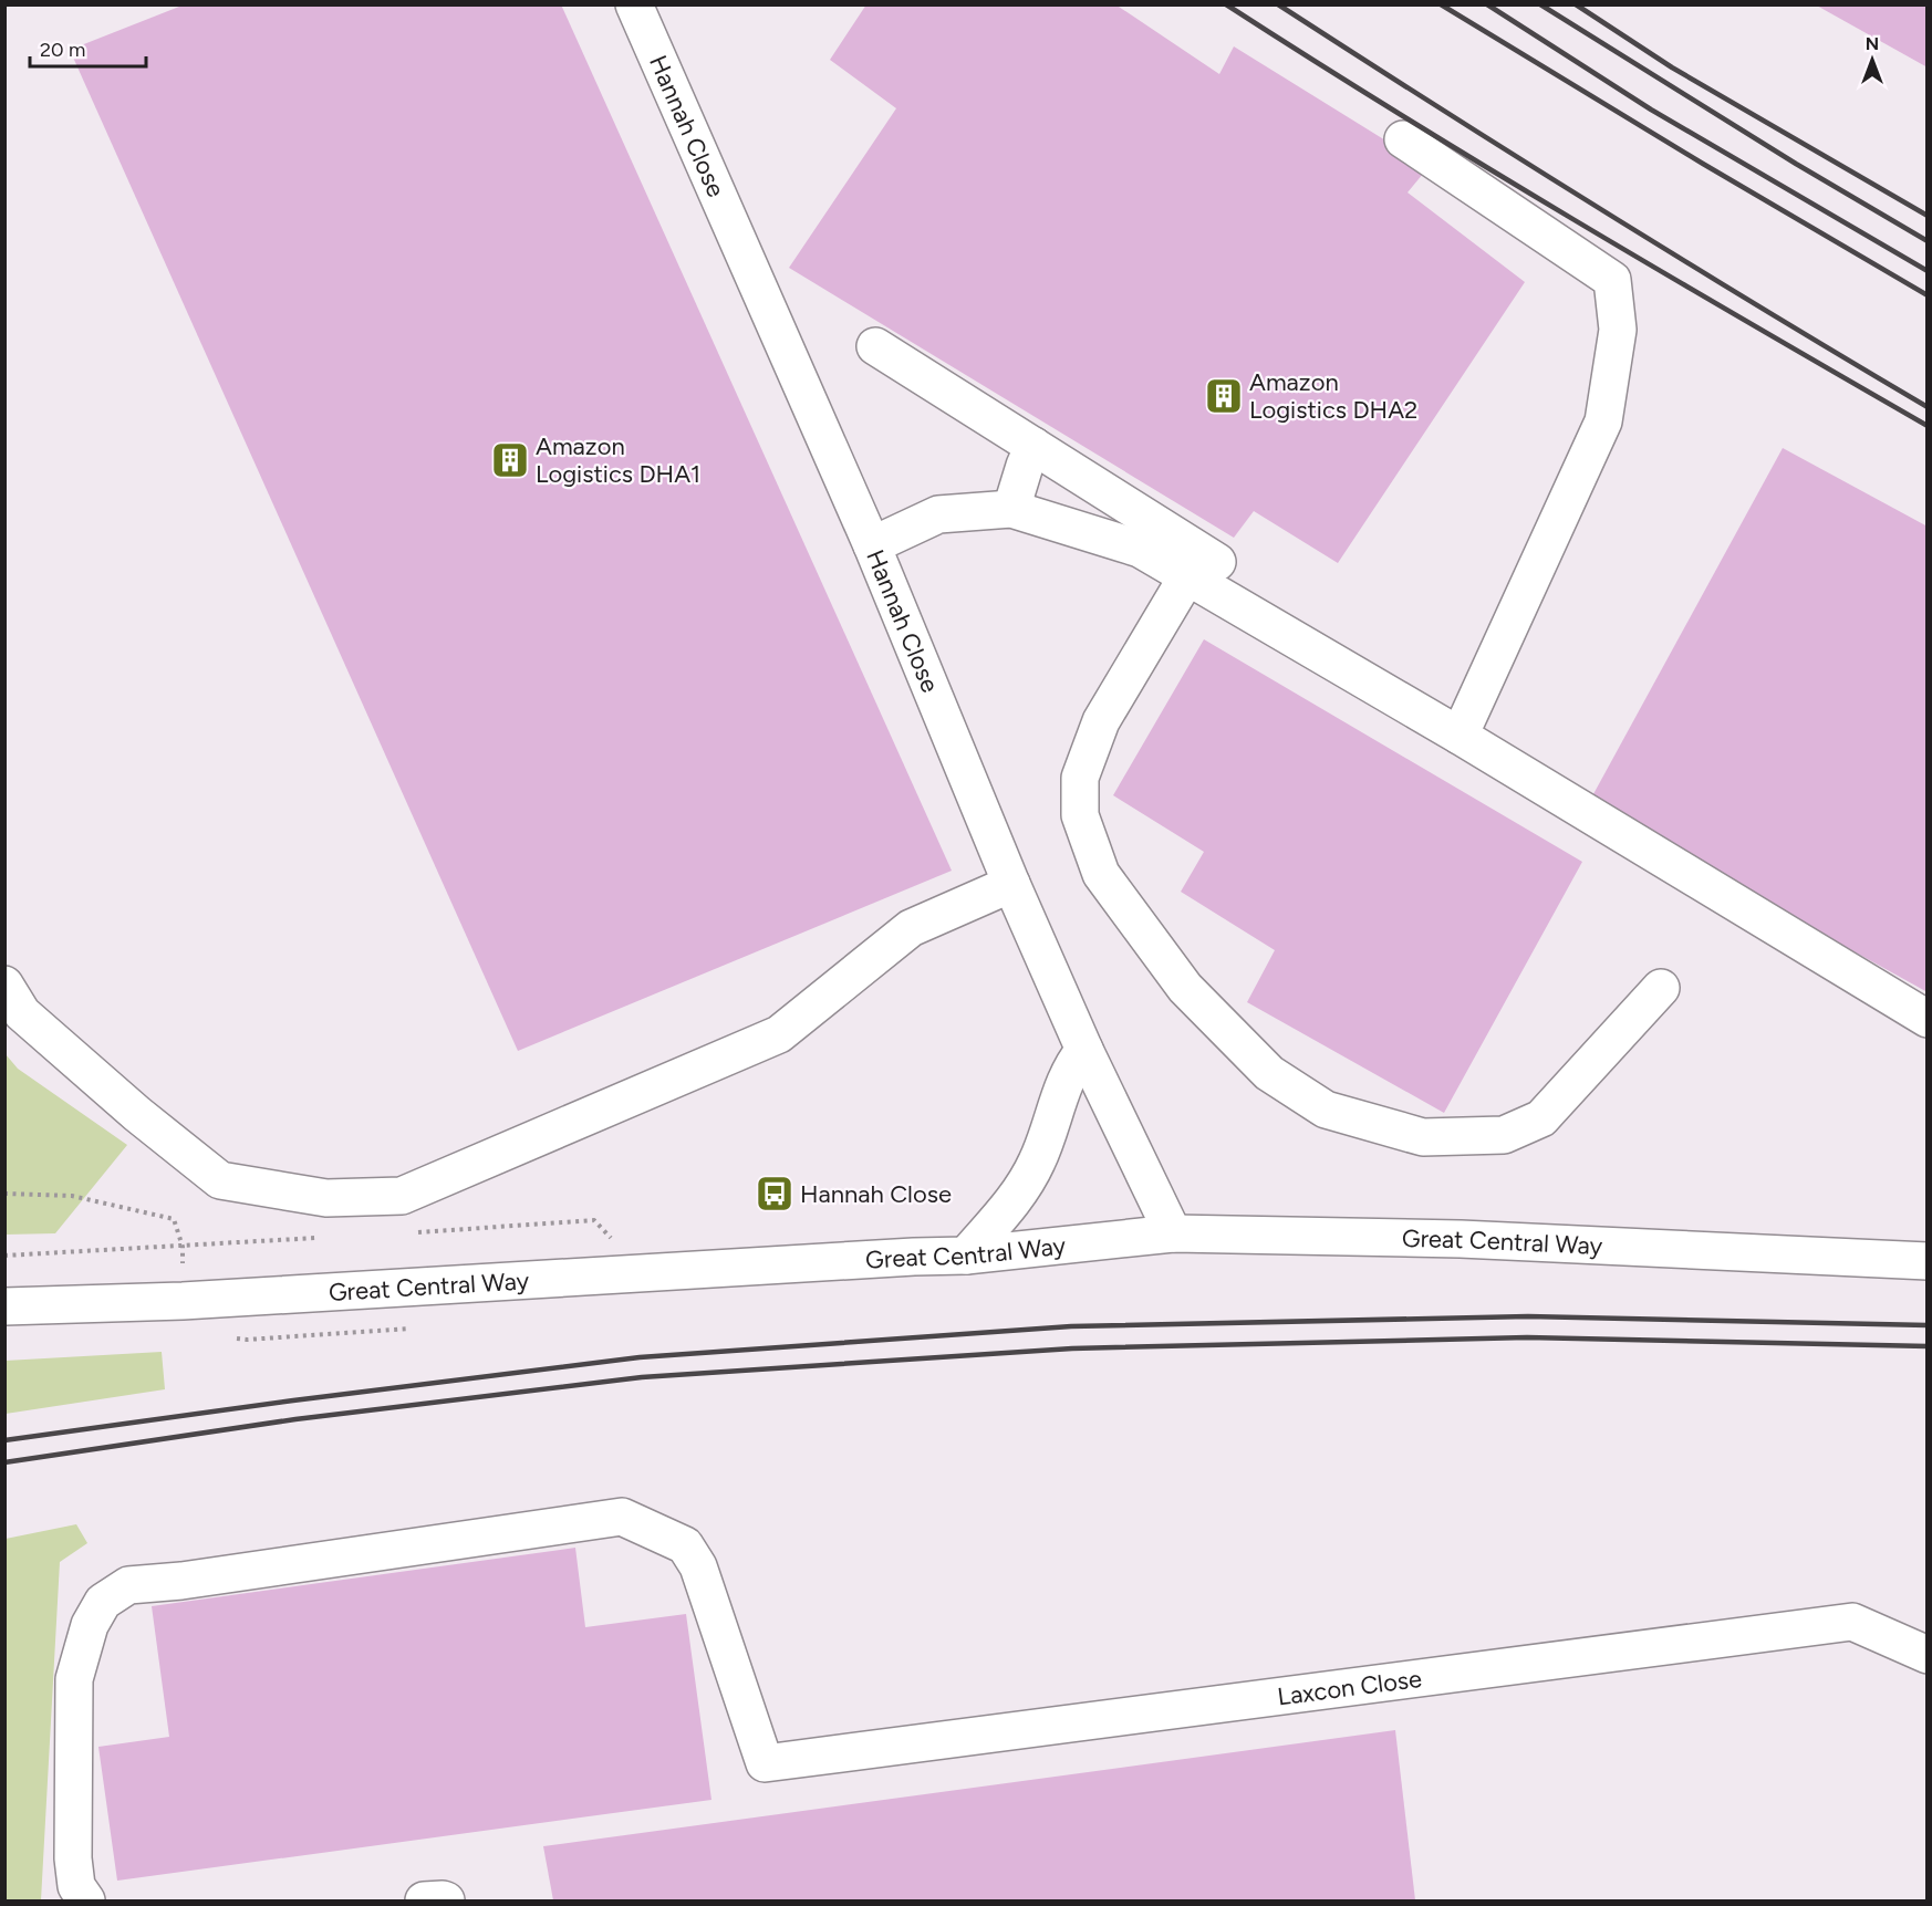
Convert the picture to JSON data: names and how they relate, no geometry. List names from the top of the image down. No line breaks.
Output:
{"streets":{"street":["Hannah Close","Great Central Way","Laxcon Close"]},"crossings":[["Hannah Close","Great Central Way"]],"places":{"building":["Amazon Logistics DHA2","Amazon Logistics DHA1"],"bus stop":["Hannah Close"]},"scale_bar":"20 m","north":"top"}
